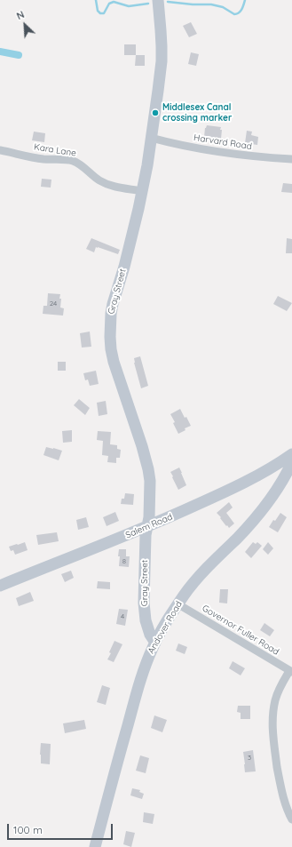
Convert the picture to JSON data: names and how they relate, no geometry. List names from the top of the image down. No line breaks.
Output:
{"streets":{"main road":["Gray Street","Salem Road","Andover Road"],"street":["Harvard Road","Kara Lane","Governor Fuller Road"]},"crossings":[["Harvard Road","Gray Street"],["Kara Lane","Gray Street"],["Gray Street","Salem Road"],["Gray Street","Andover Road"],["Andover Road","Governor Fuller Road"]],"places":["Middlesex Canal crossing marker"],"house_numbers":["24","8","4","3"],"scale_bar":"100 m","north":"top left"}
